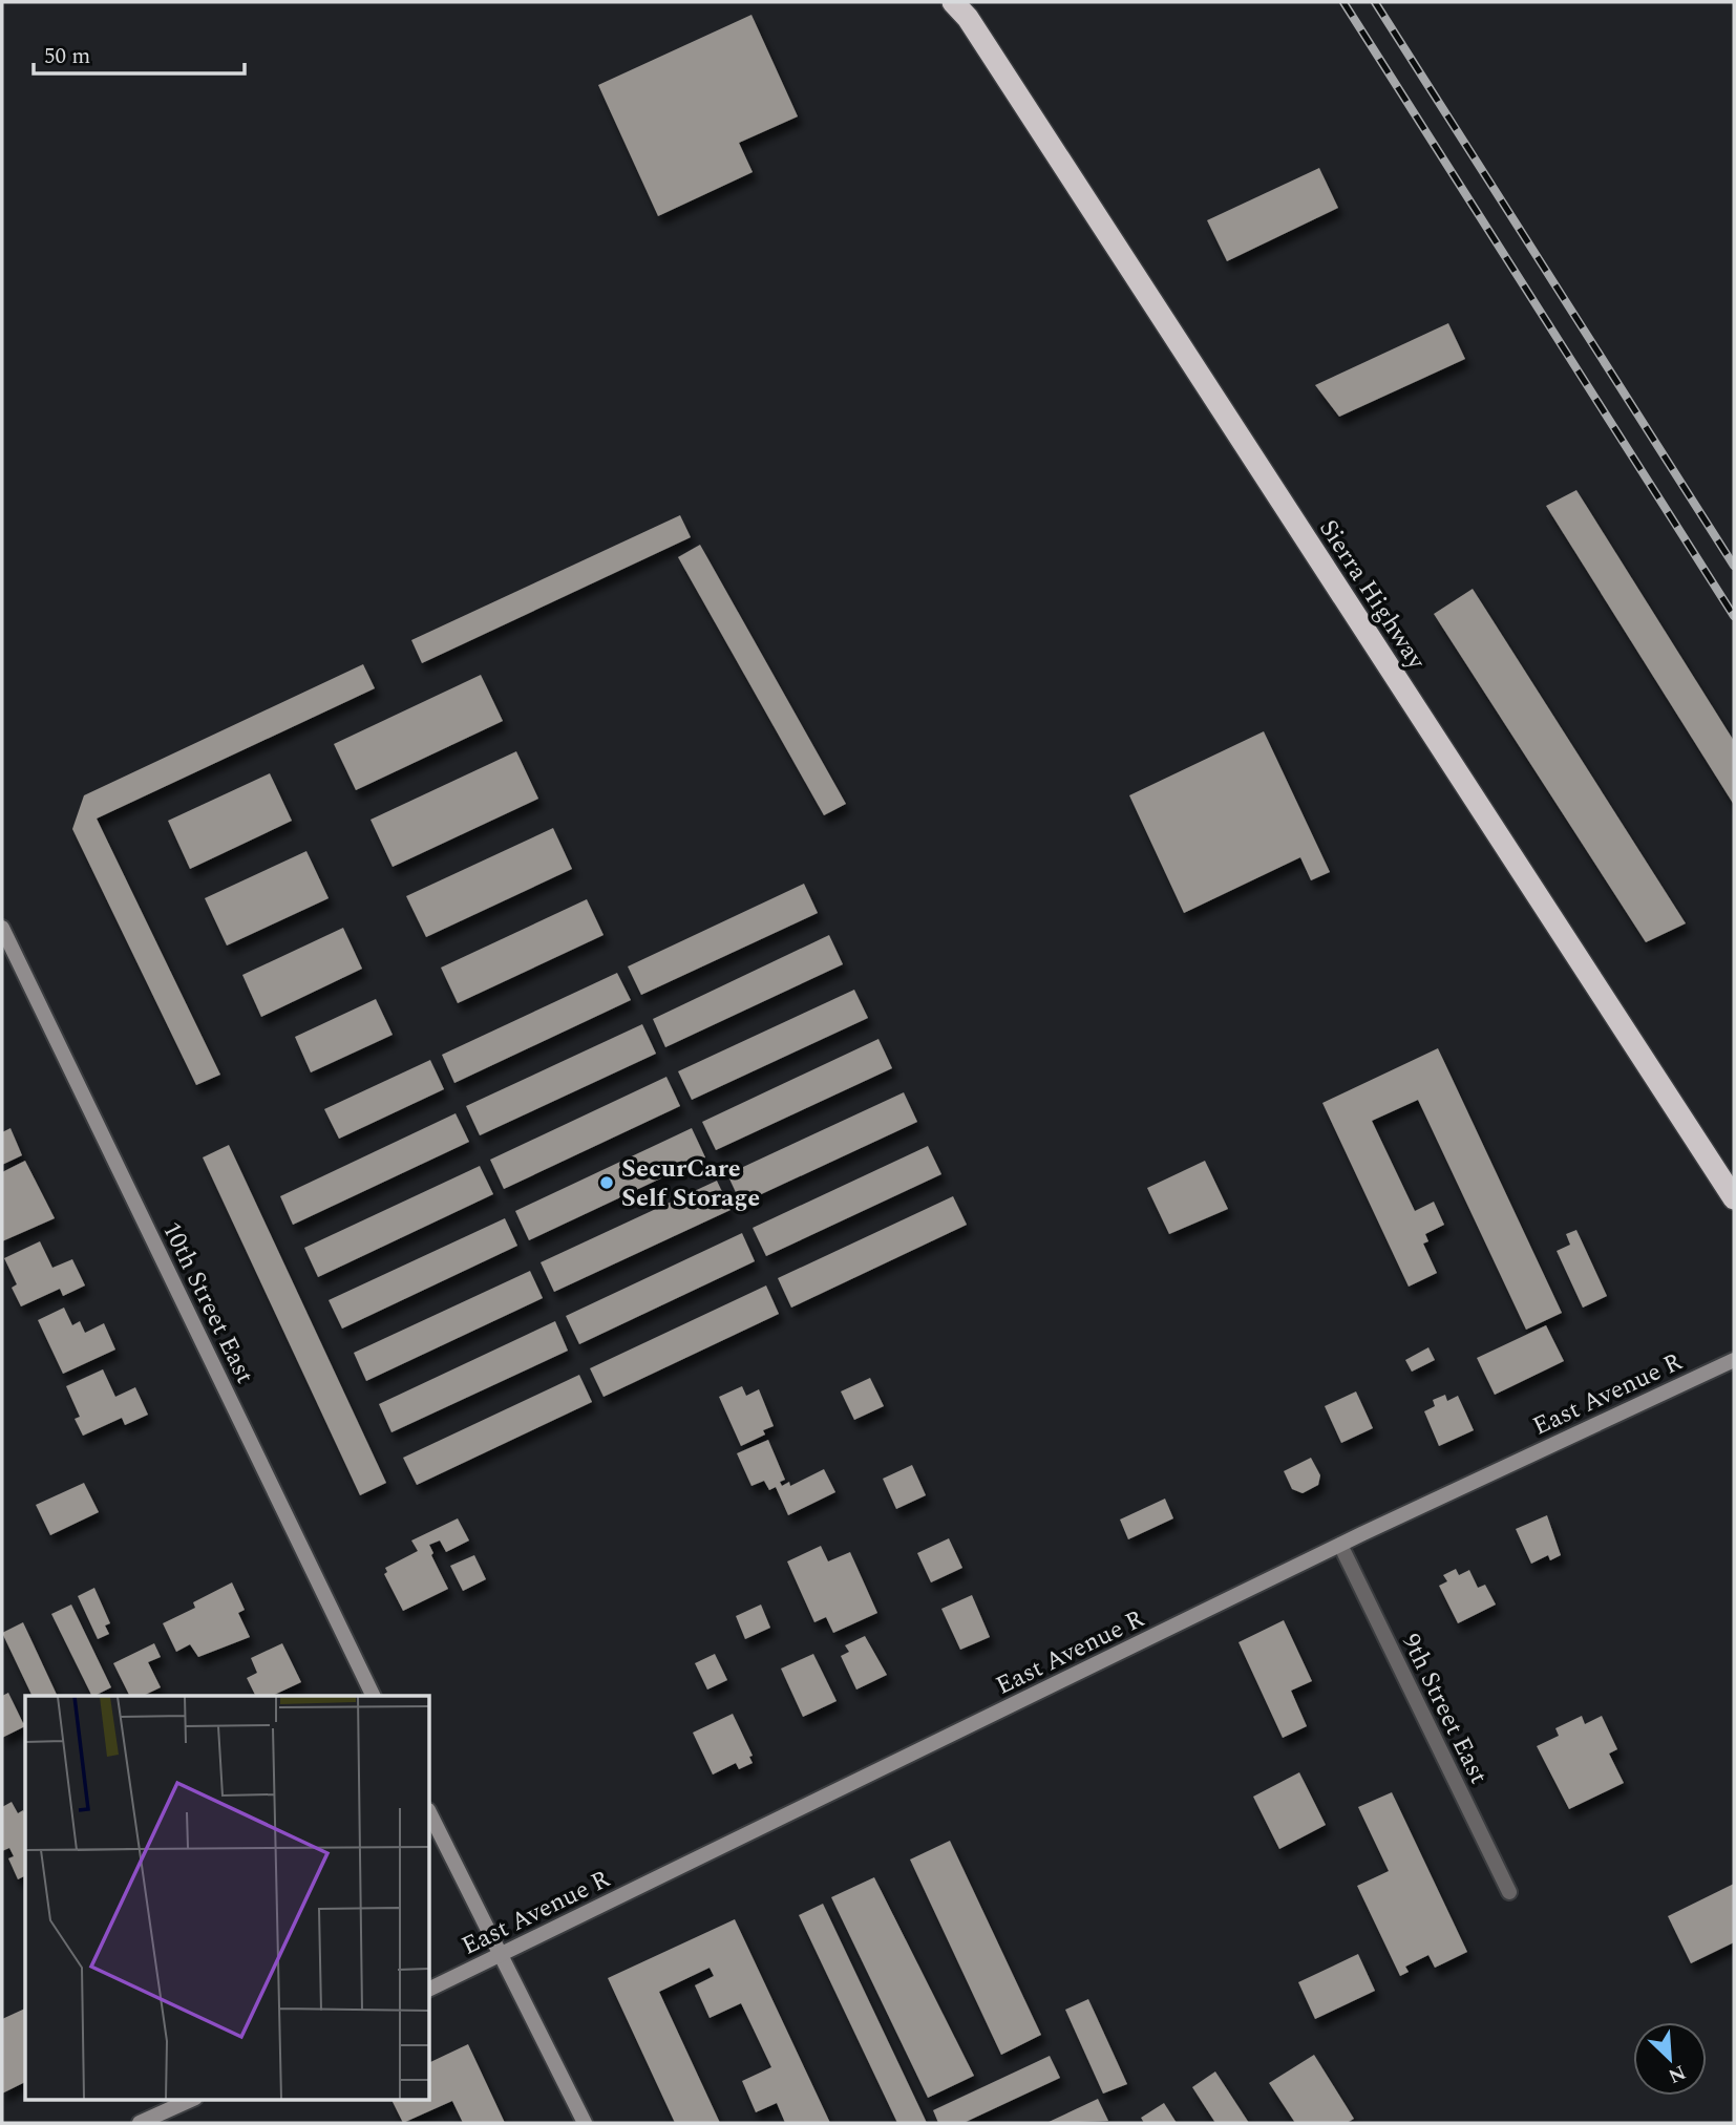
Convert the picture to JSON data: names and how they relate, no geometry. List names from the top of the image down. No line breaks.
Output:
{"streets":{"highway":["Sierra Highway"],"main road":["10th Street East","East Avenue R"],"street":["9th Street East"]},"crossings":[["East Avenue R","9th Street East"]],"places":["SecurCare Self Storage"],"scale_bar":"50 m","north":"bottom right"}
